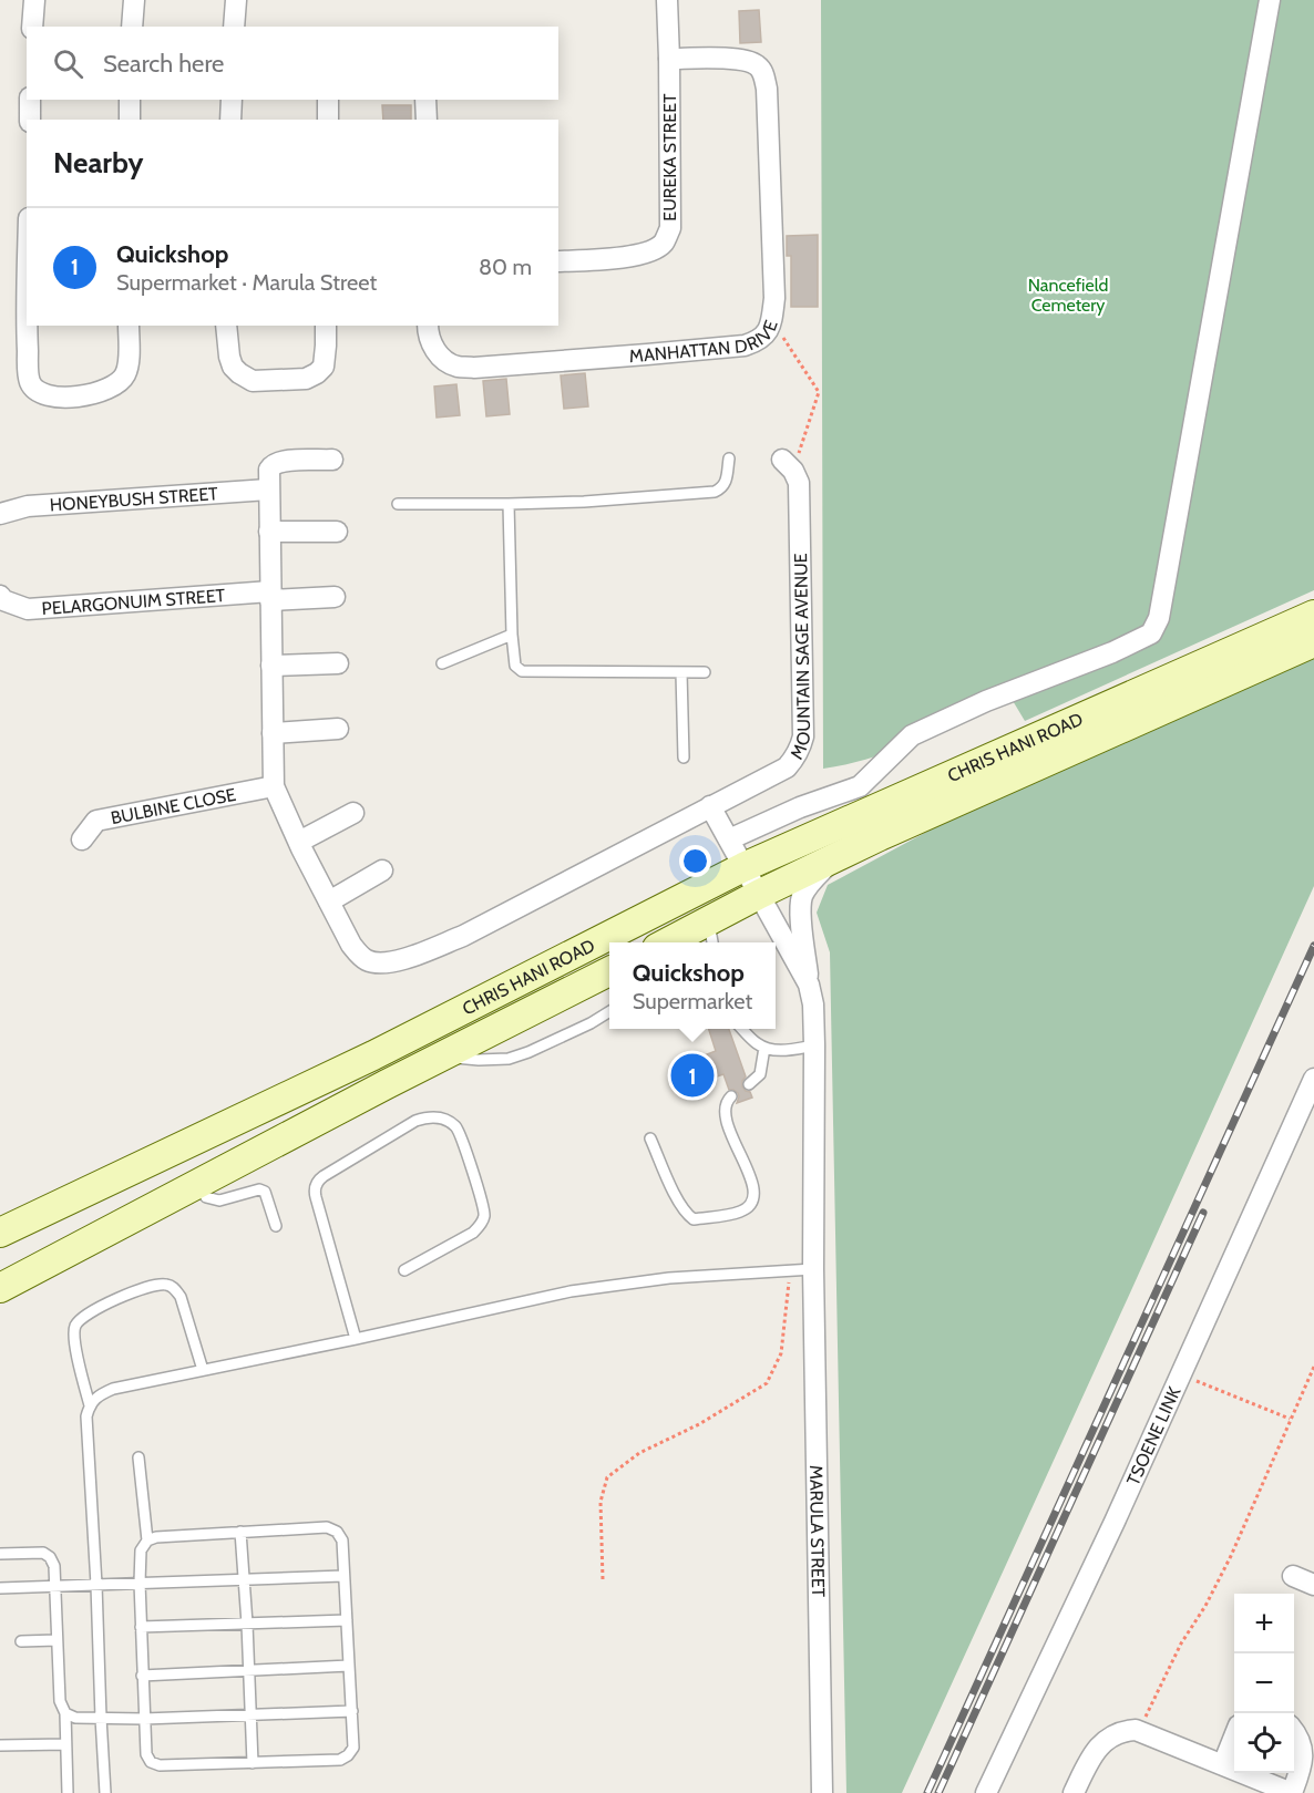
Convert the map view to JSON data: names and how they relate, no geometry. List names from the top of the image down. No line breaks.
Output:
{"streets":{"main road":["CHRIS HANI ROAD"],"street":["EUREKA STREET","MANHATTAN DRIVE","HONEYBUSH STREET","PELARGONUIM STREET","MOUNTAIN SAGE AVENUE","BULBINE CLOSE","TSOENE LINK","MARULA STREET"]},"crossings":[["EUREKA STREET","MANHATTAN DRIVE"],["CHRIS HANI ROAD","MARULA STREET"]],"parks":["Nancefield Cemetery"],"page":{"search":"Search here","heading":"Nearby","list":[{"mark":"1","name":"Quickshop","note":"Supermarket · Marula Street","value":"80 m"}],"popup":["Quickshop","Supermarket"],"pins":"1","map_buttons":["+","−"]}}
